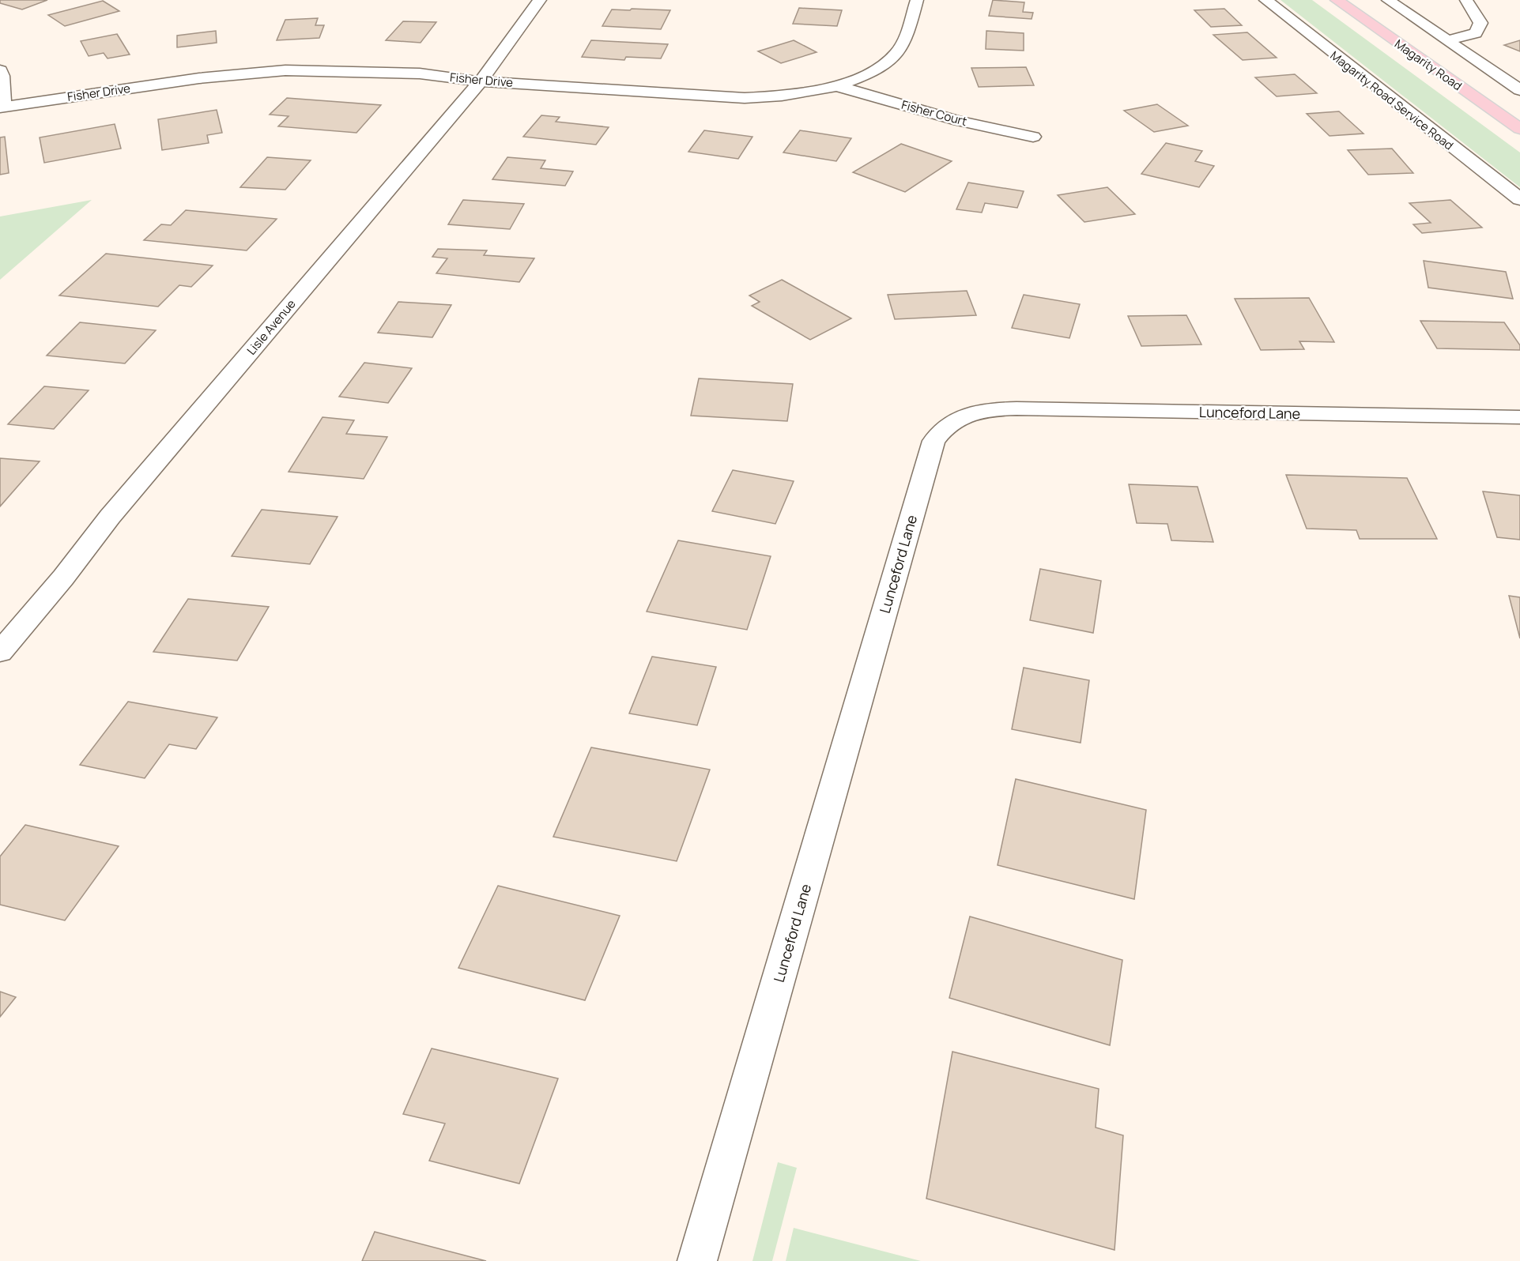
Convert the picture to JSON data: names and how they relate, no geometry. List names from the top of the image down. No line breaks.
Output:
{"streets":{"main road":["Magarity Road"],"street":["Fisher Drive","Magarity Road Service Road","Fisher Court","Lisle Avenue","Lunceford Lane"]},"crossings":[["Fisher Drive","Fisher Court"],["Fisher Drive","Lisle Avenue"]]}
